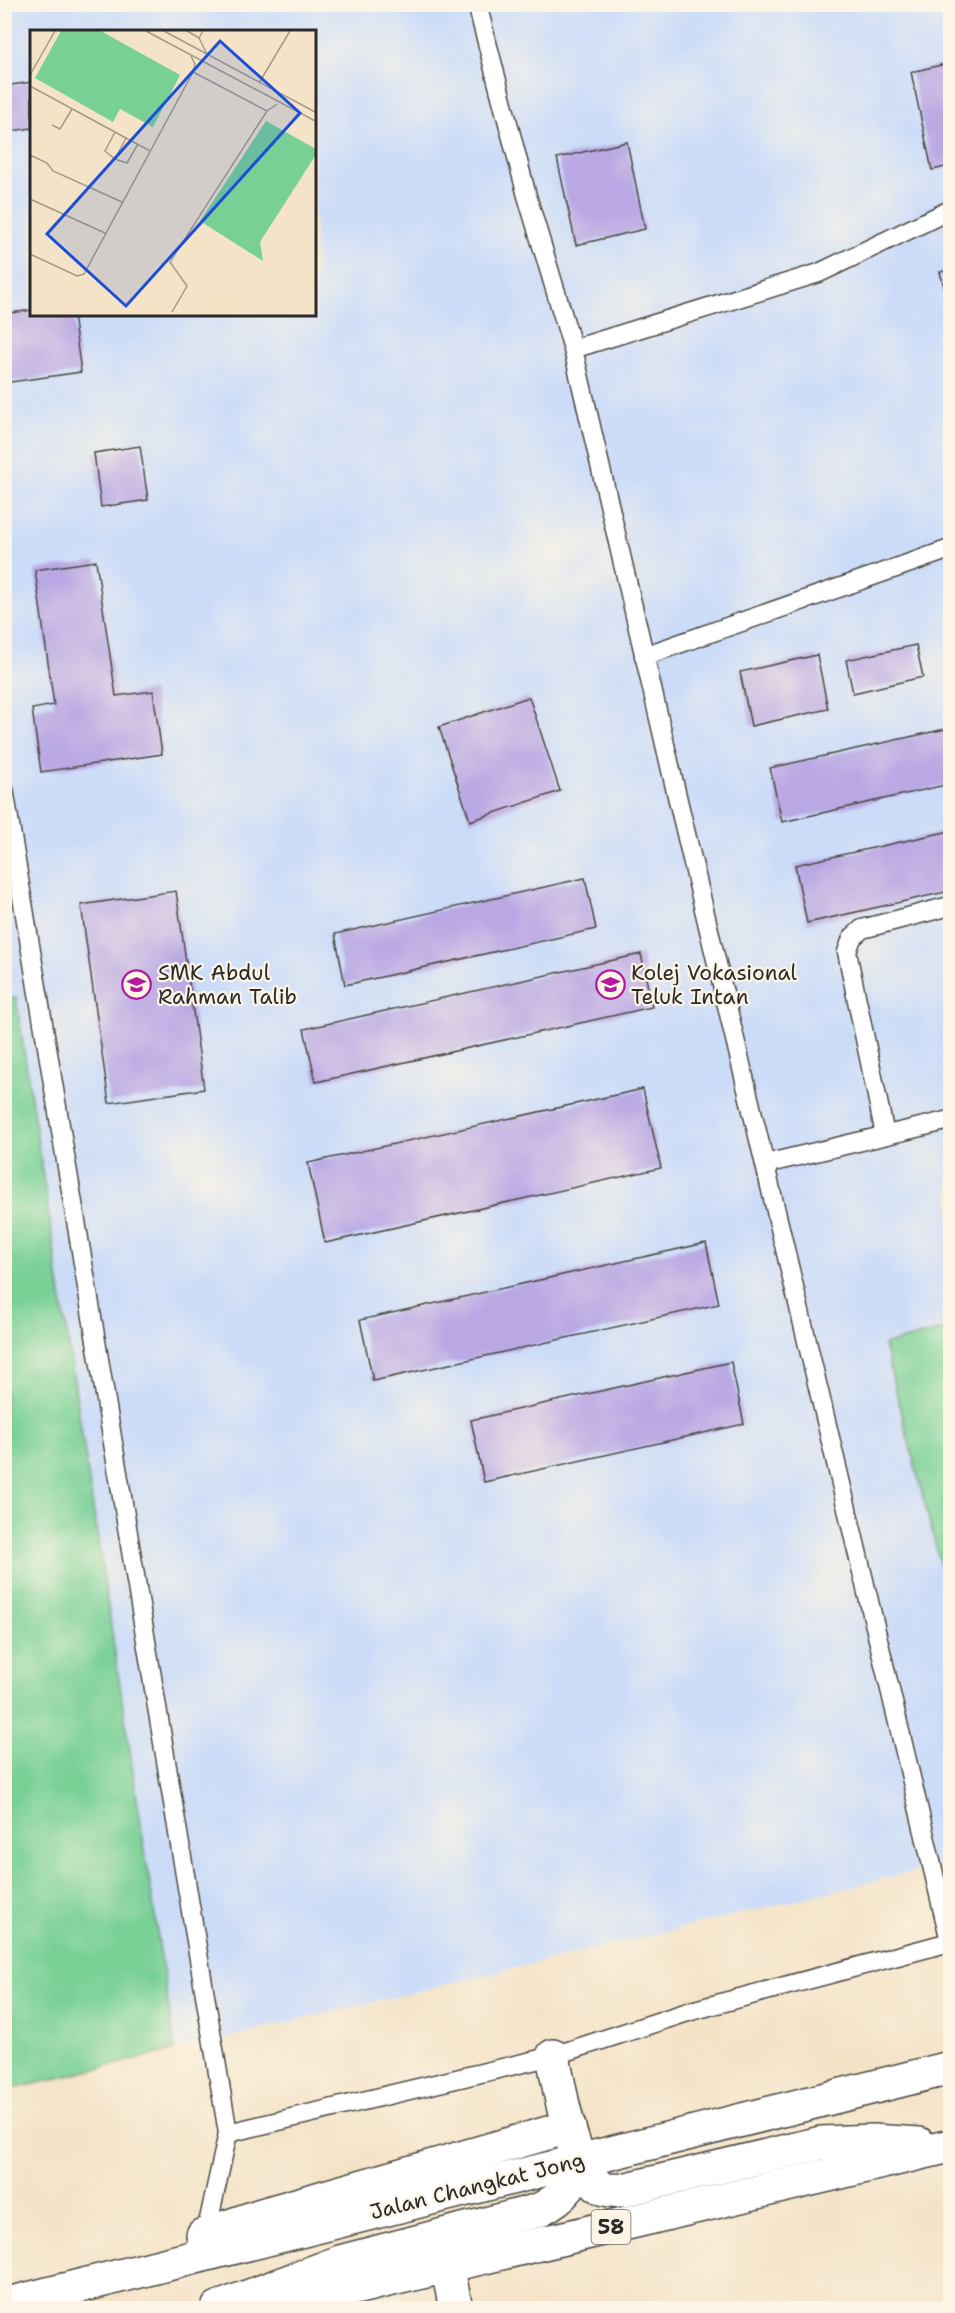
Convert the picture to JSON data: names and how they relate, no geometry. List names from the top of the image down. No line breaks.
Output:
{"streets":{"main road":["Jalan Changkat Jong","58"]},"places":{"school or university":["SMK Abdul Rahman Talib","Kolej Vokasional Teluk Intan"]}}
